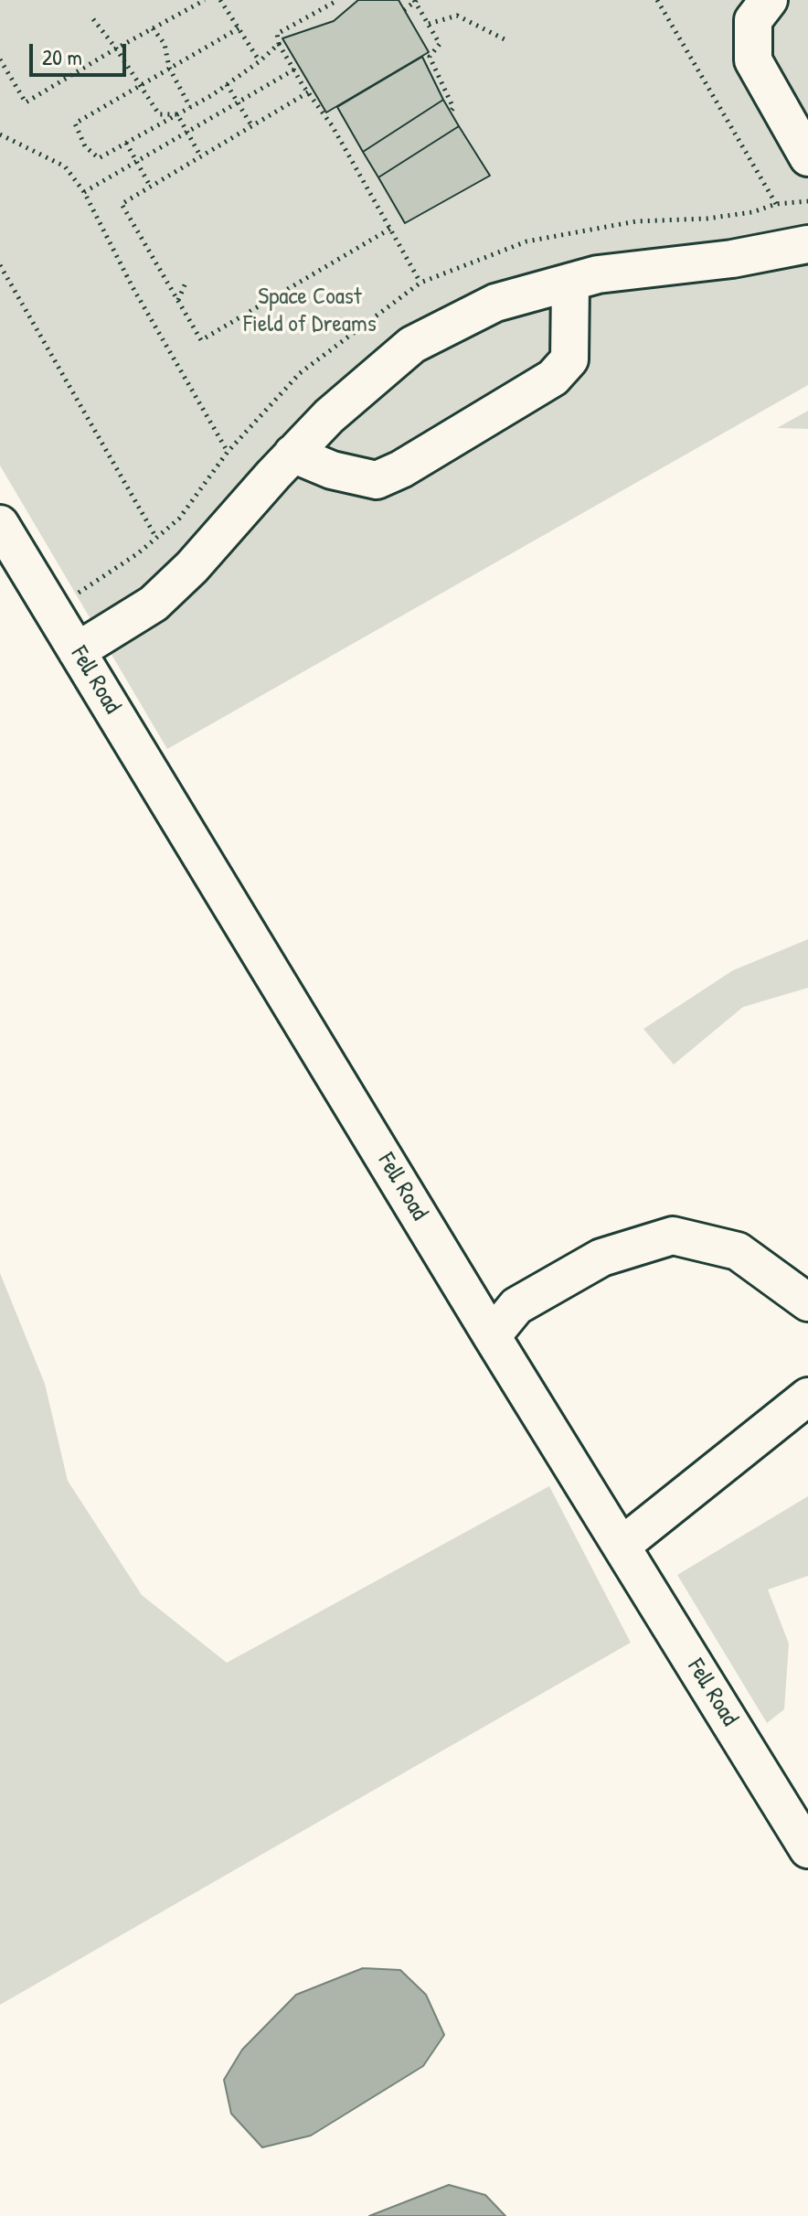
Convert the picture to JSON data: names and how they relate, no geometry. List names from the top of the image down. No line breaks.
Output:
{"streets":{"street":["Fell Road"]},"parks":["Space Coast Field of Dreams"],"scale_bar":"20 m"}
